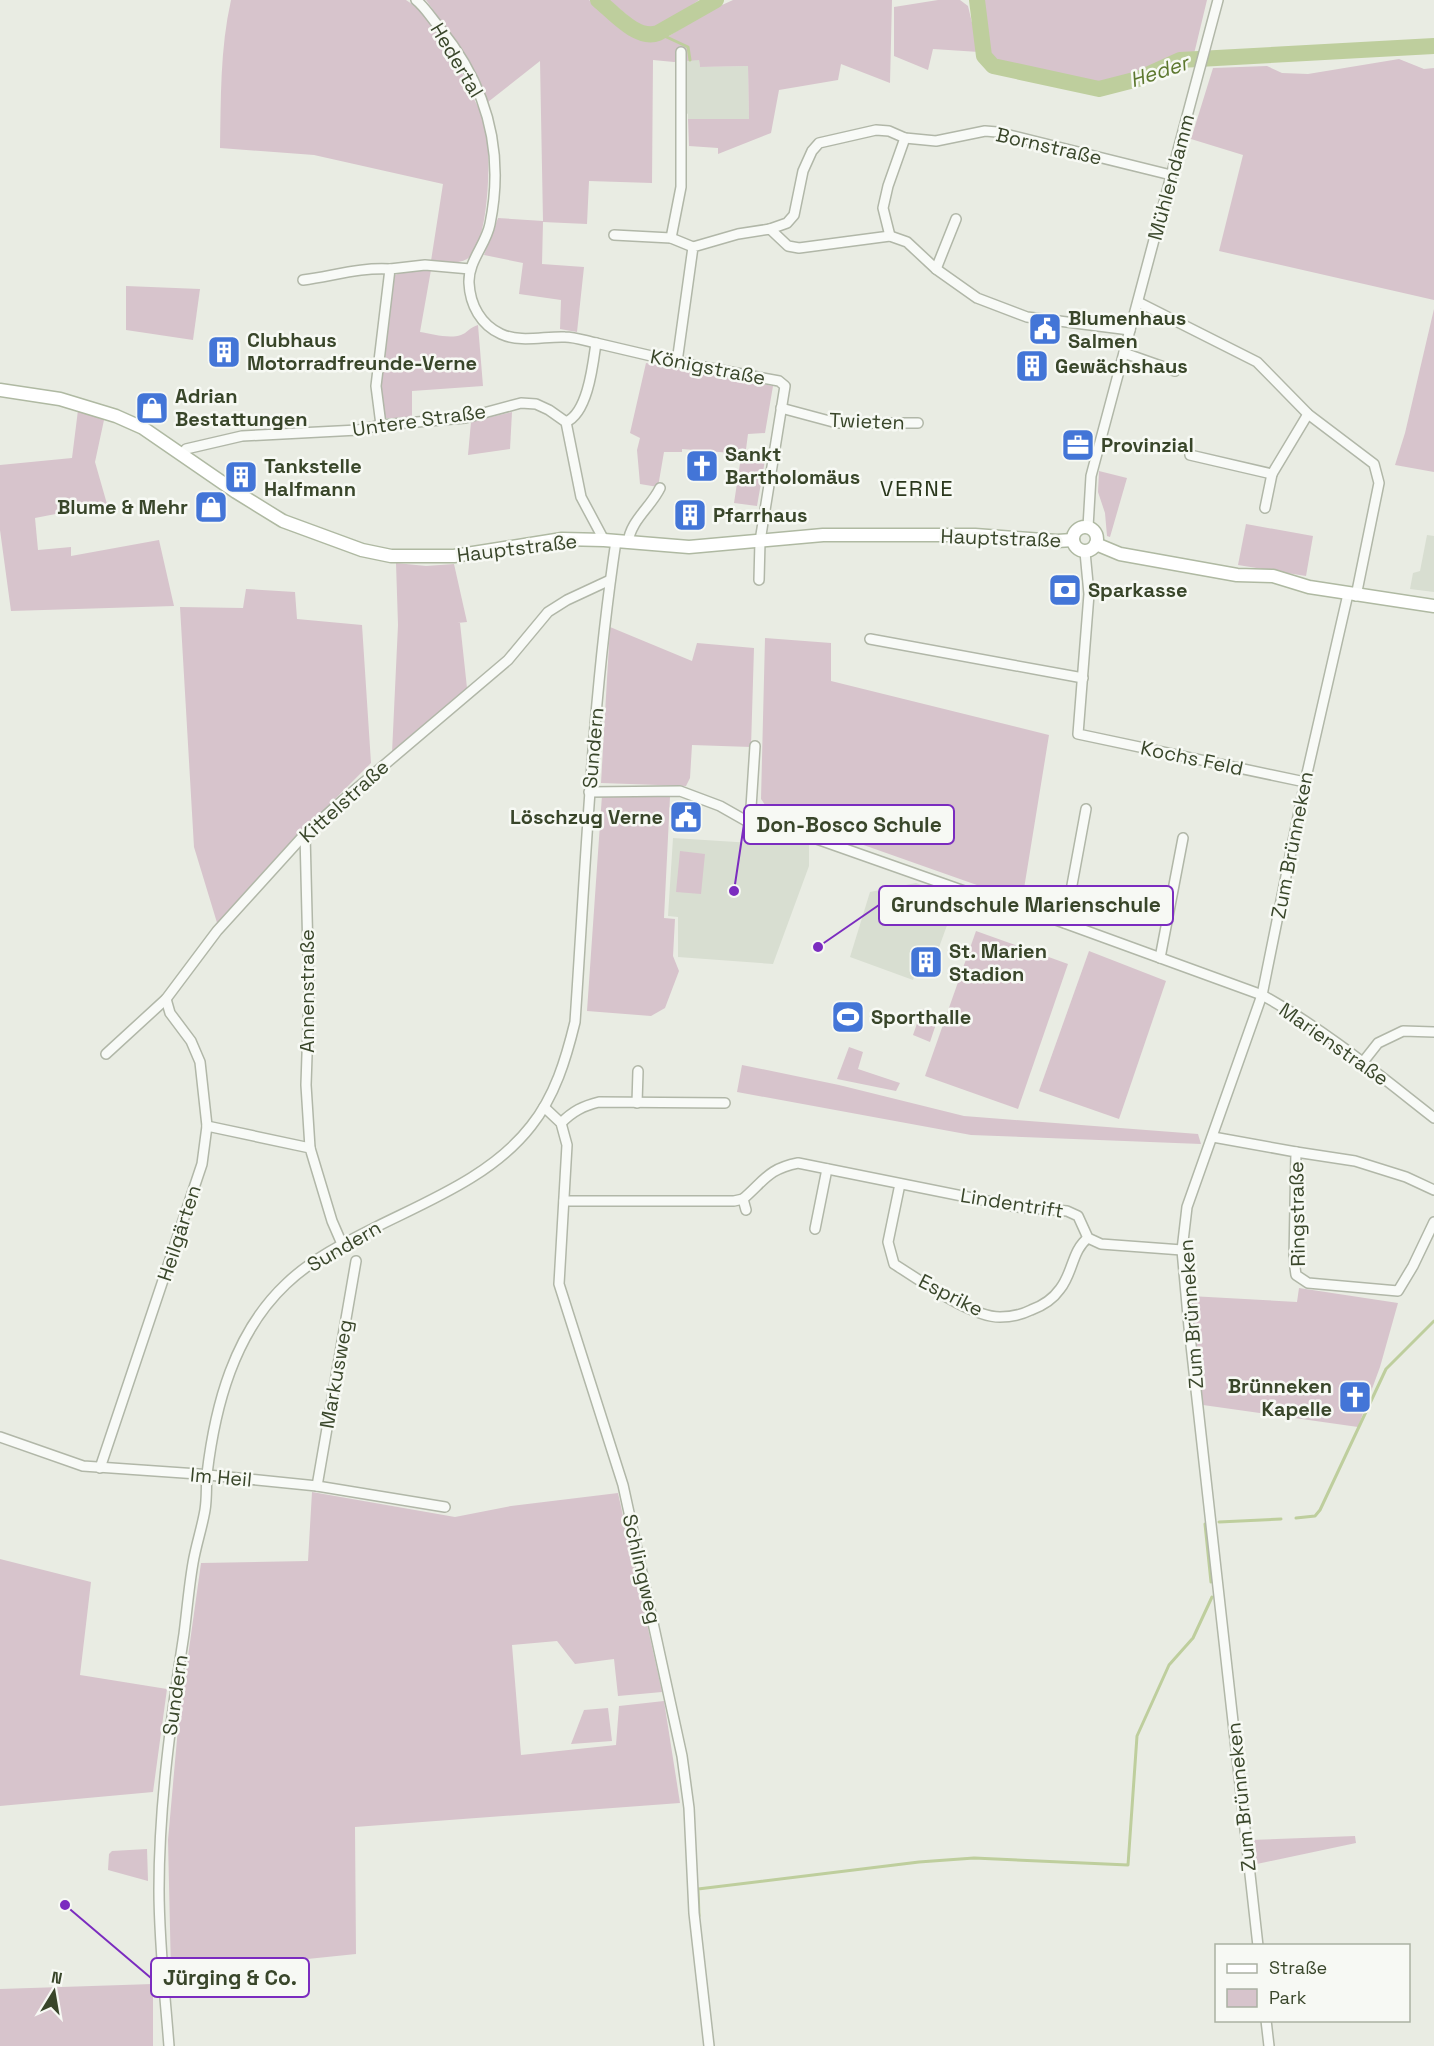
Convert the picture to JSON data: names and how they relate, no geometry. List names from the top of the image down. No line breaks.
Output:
{"streets":{"main road":["Hauptstraße"],"street":["Hedertal","Bornstraße","Mühlendamm","Königstraße","Untere Straße","Twieten","Sundern","Kochs Feld","Kittelstraße","Zum Brünneken","Annenstraße","Marienstraße","Lindentrift","Ringstraße","Heilgärten","Esprike","Markusweg","Im Heil","Schlingweg"]},"crossings":[["Hedertal","Königstraße"],["Bornstraße","Mühlendamm"],["Mühlendamm","Hauptstraße"],["Mühlendamm","Zum Brünneken"],["Königstraße","Twieten"],["Königstraße","Hauptstraße"],["Untere Straße","Hauptstraße"],["Hauptstraße","Sundern"],["Sundern","Kittelstraße"],["Sundern","Annenstraße"],["Sundern","Marienstraße"],["Sundern","Im Heil"],["Kochs Feld","Zum Brünneken"],["Kittelstraße","Annenstraße"],["Kittelstraße","Heilgärten"],["Zum Brünneken","Marienstraße"],["Zum Brünneken","Ringstraße"],["Lindentrift","Esprike"],["Heilgärten","Im Heil"],["Markusweg","Im Heil"]],"districts":["VERNE"],"water":["Heder"],"places":{"public building":["Blumenhaus Salmen","Löschzug Verne"],"building":["Clubhaus Motorradfreunde-Verne","Gewächshaus","Tankstelle Halfmann","Pfarrhaus","St. Marien Stadion"],"shop":["Adrian Bestattungen","Blume & Mehr"],"office":["Provinzial"],"church":["Sankt Bartholomäus","Brünneken Kapelle"],"bank":["Sparkasse"],"other":["Don-Bosco Schule","Grundschule Marienschule","Jürging & Co."],"sports":["Sporthalle"]},"legend":["Straße","Park"],"north":"top"}
